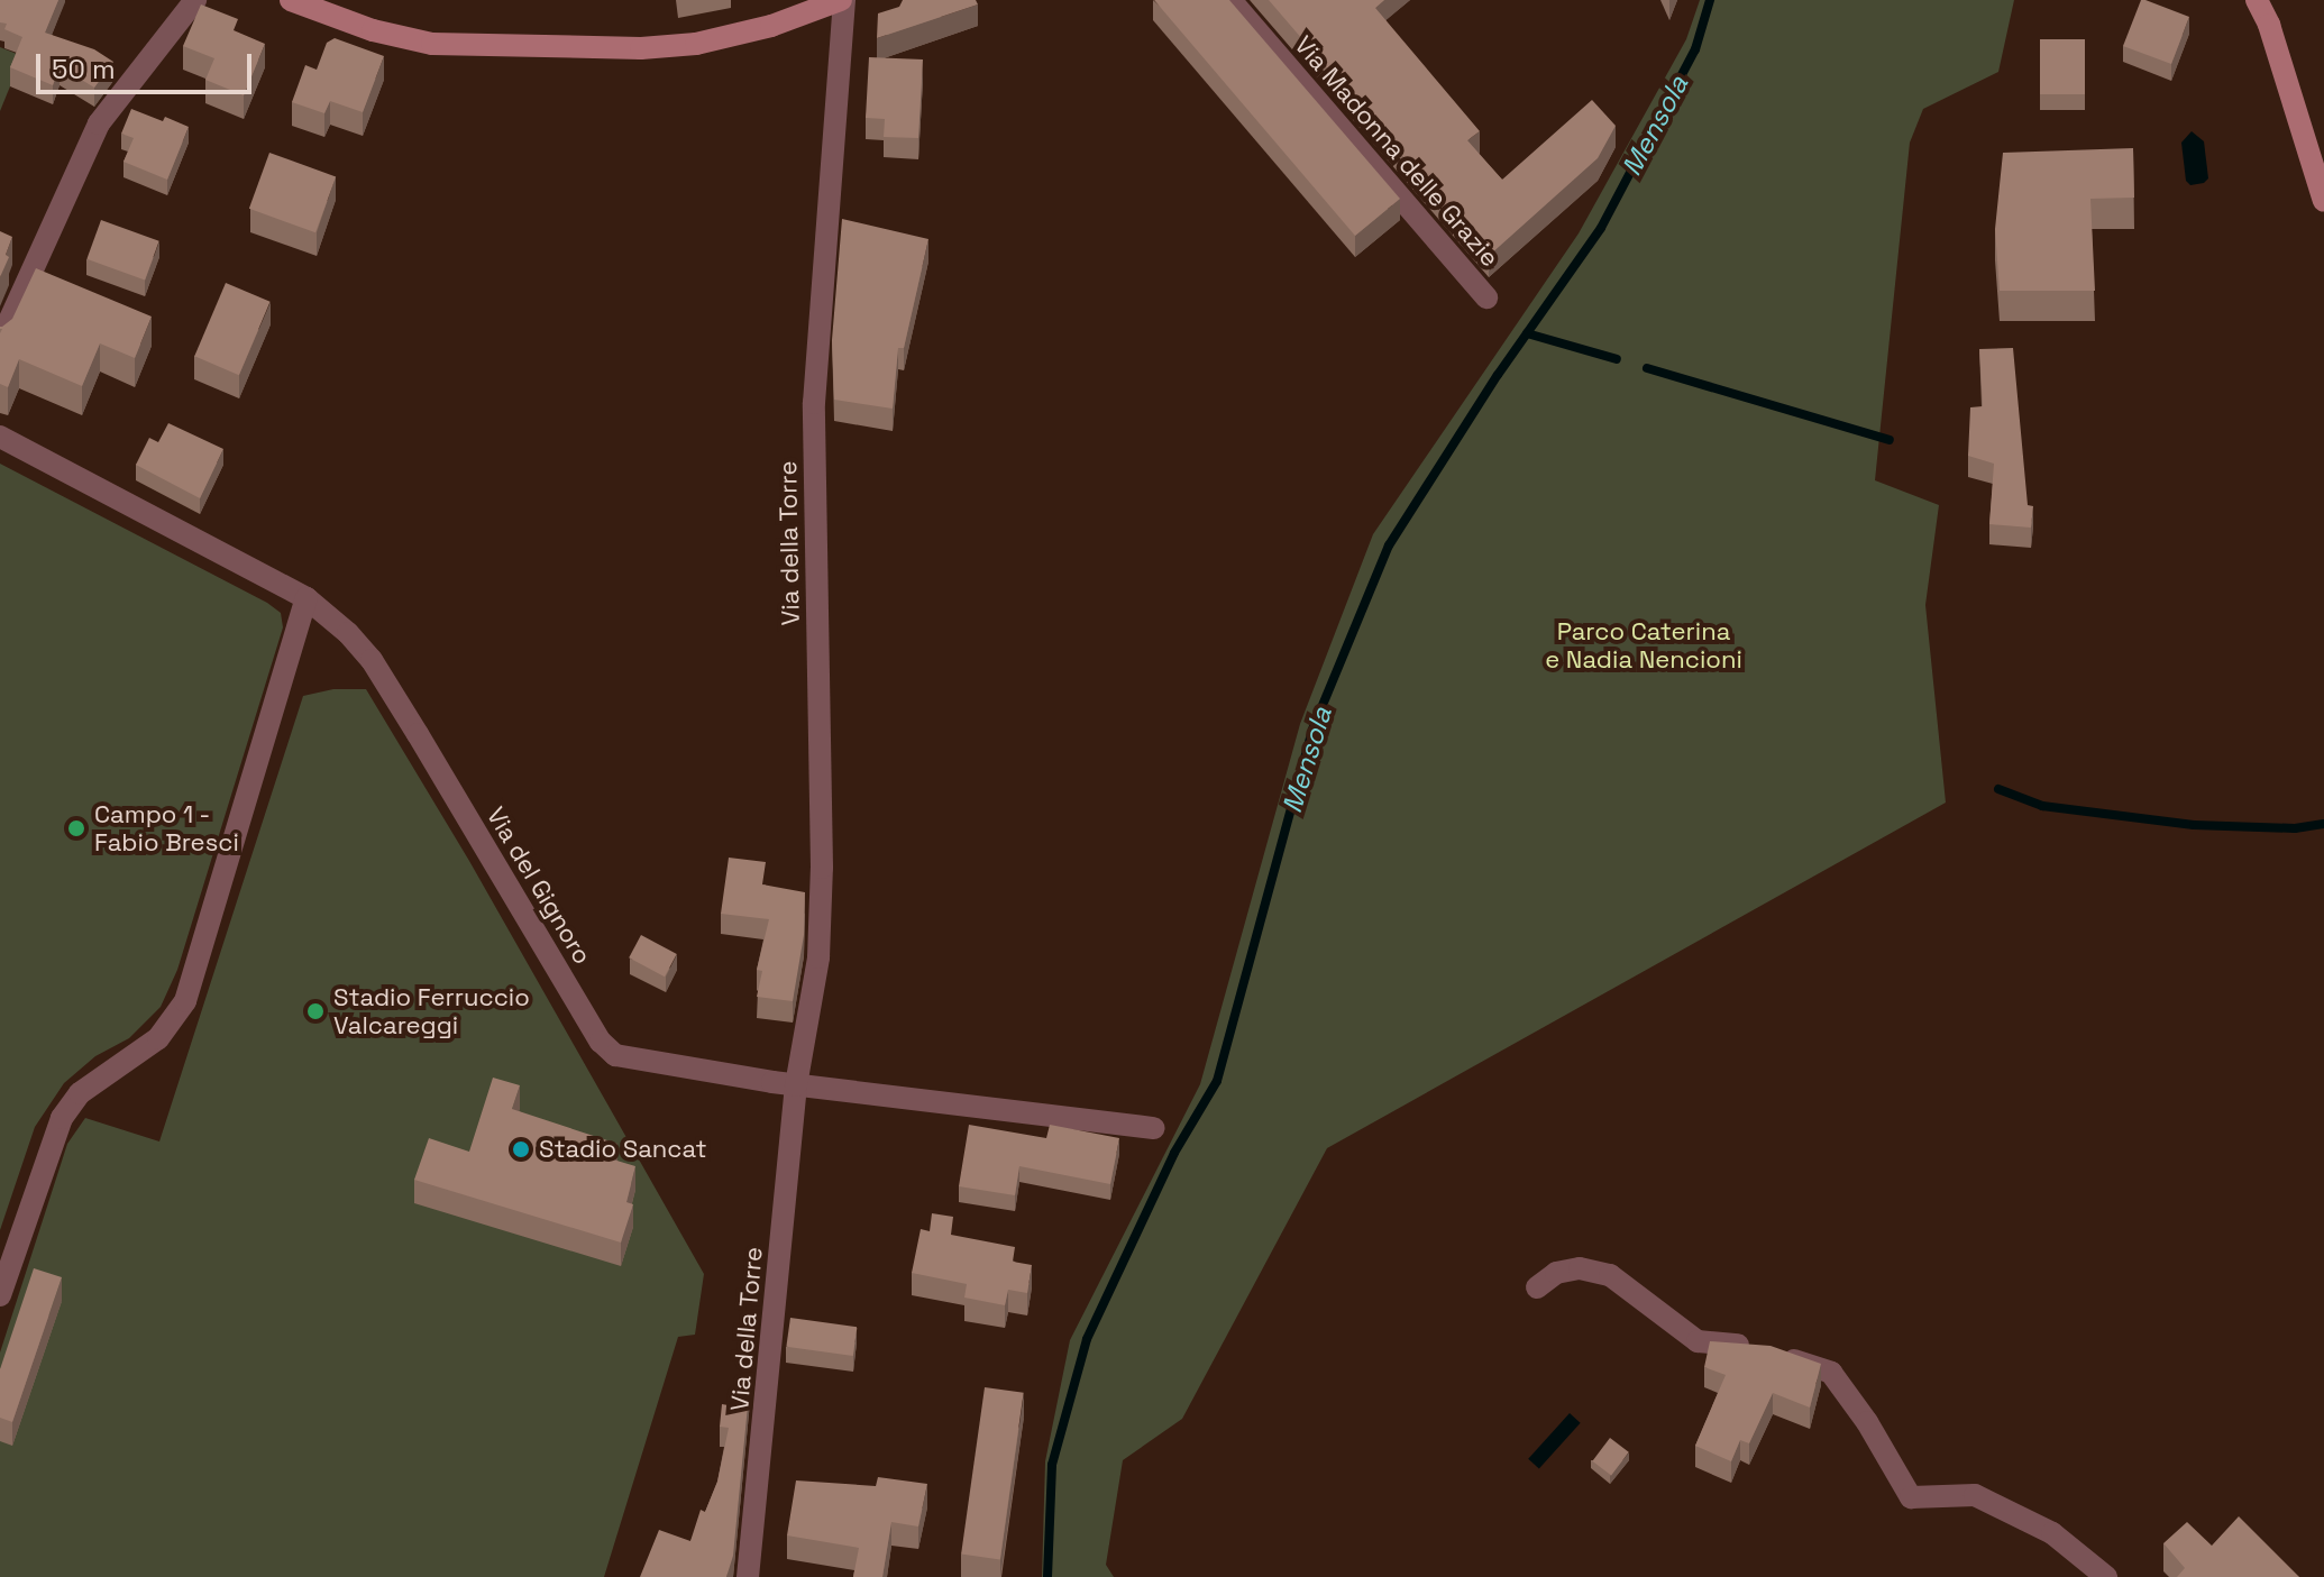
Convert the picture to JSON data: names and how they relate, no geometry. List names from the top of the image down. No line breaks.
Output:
{"streets":{"street":["Via Madonna delle Grazie","Via della Torre","Via del Gignoro"]},"crossings":[["Via della Torre","Via del Gignoro"]],"water":["Mensola"],"parks":["Parco Caterina e Nadia Nencioni"],"places":["Campo 1 - Fabio Bresci","Stadio Ferruccio Valcareggi","Stadio Sancat"],"scale_bar":"50 m"}
